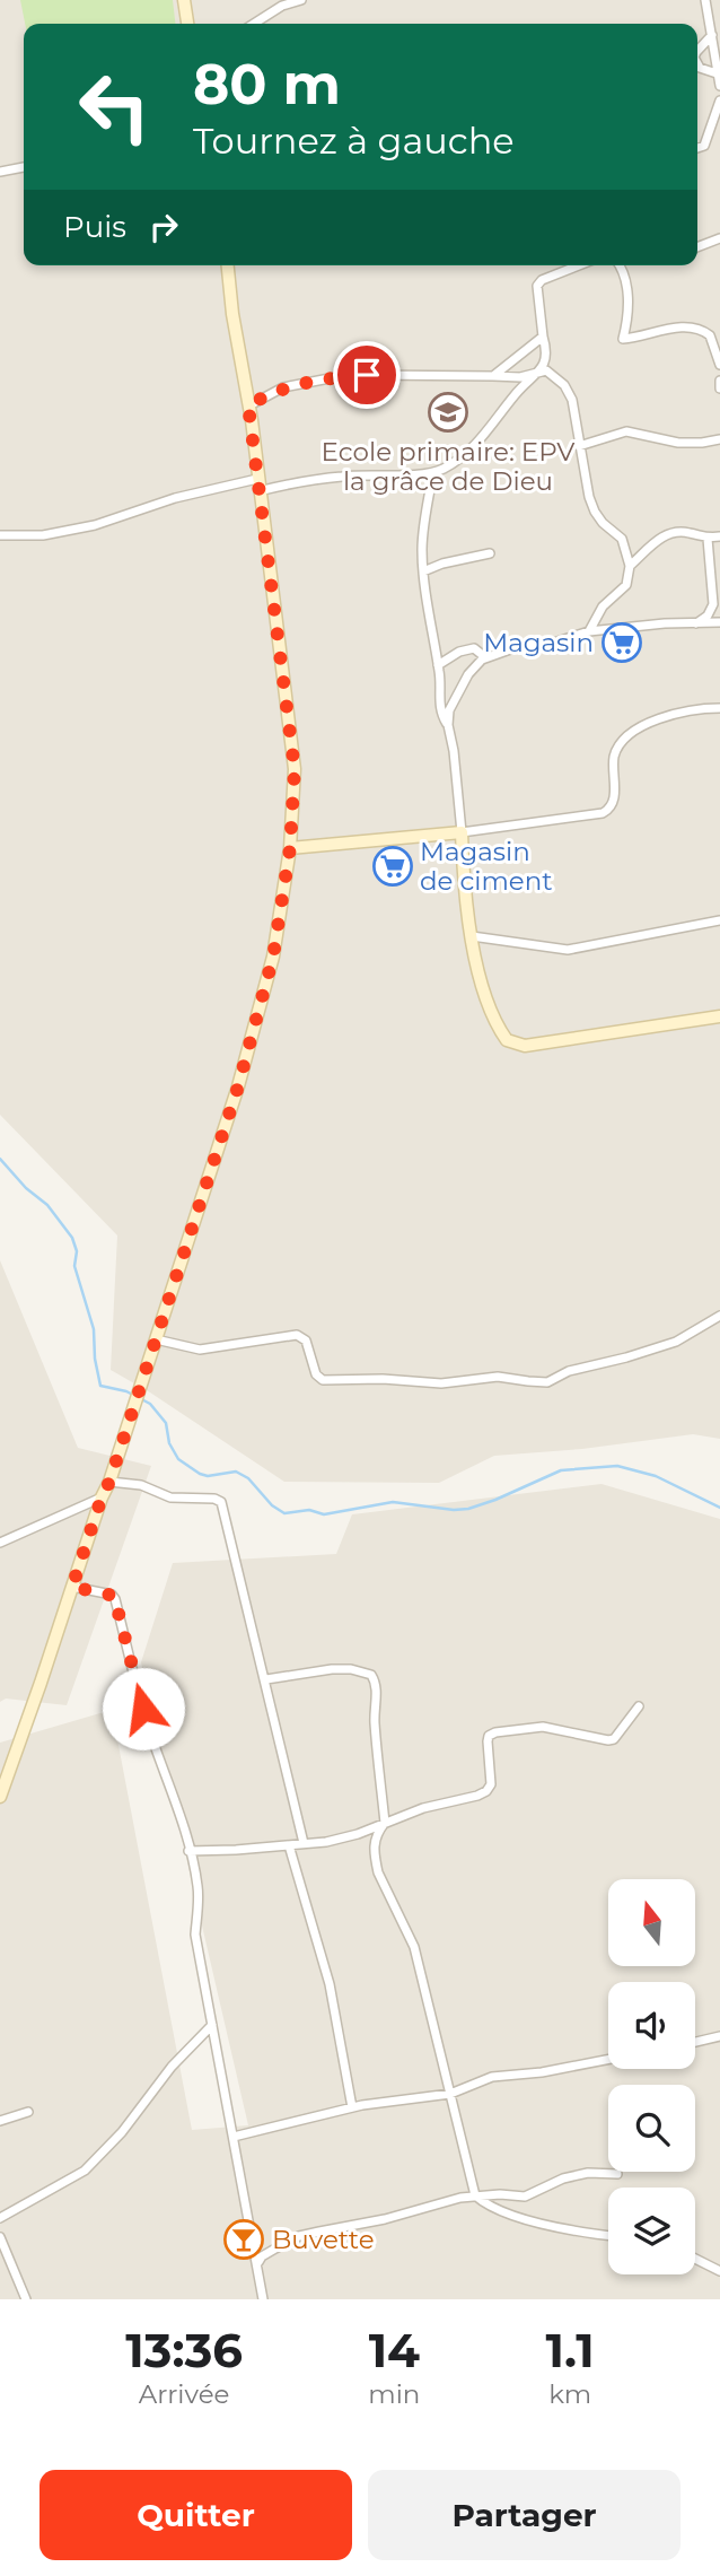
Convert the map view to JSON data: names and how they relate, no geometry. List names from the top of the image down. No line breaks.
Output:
{"places":{"school or university":["Ecole primaire: EPV la grâce de Dieu"],"supermarket":["Magasin","Magasin de ciment"],"bar":["Buvette"]},"north":"top","page":{"turn":["80 m","Tournez à gauche"],"then":"Puis","eta":["13:36","Arrivée","14","min","1.1","km"],"buttons":["Quitter","Partager"]}}
